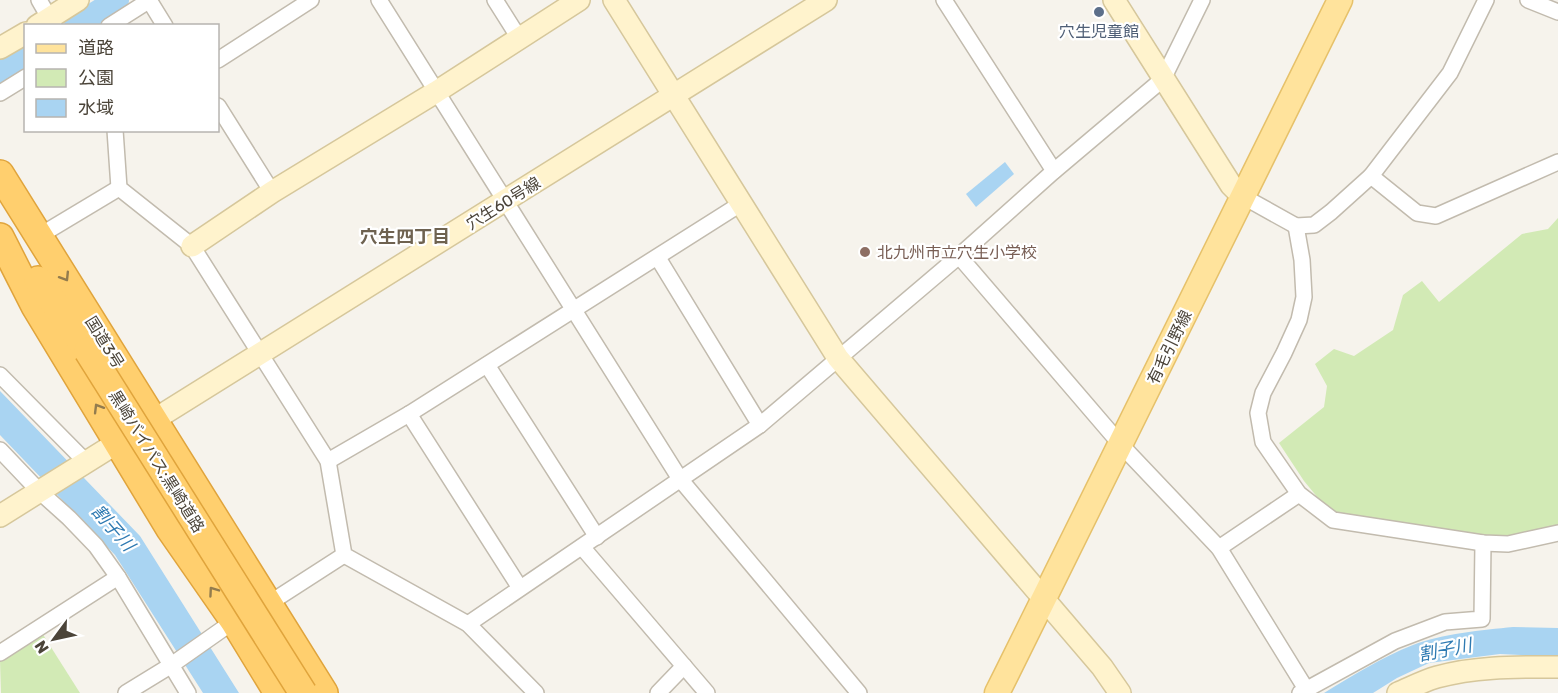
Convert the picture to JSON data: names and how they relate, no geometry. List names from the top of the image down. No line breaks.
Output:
{"streets":{"highway":["国道3号","黒崎バイパス;黒崎道路"],"main road":["有毛引野線"],"street":["穴生60号線"]},"crossings":[["穴生60号線","国道3号"]],"districts":["穴生四丁目"],"water":["割子川"],"places":["穴生児童館","北九州市立穴生小学校"],"legend":["道路","公園","水域"],"north":"bottom left"}
